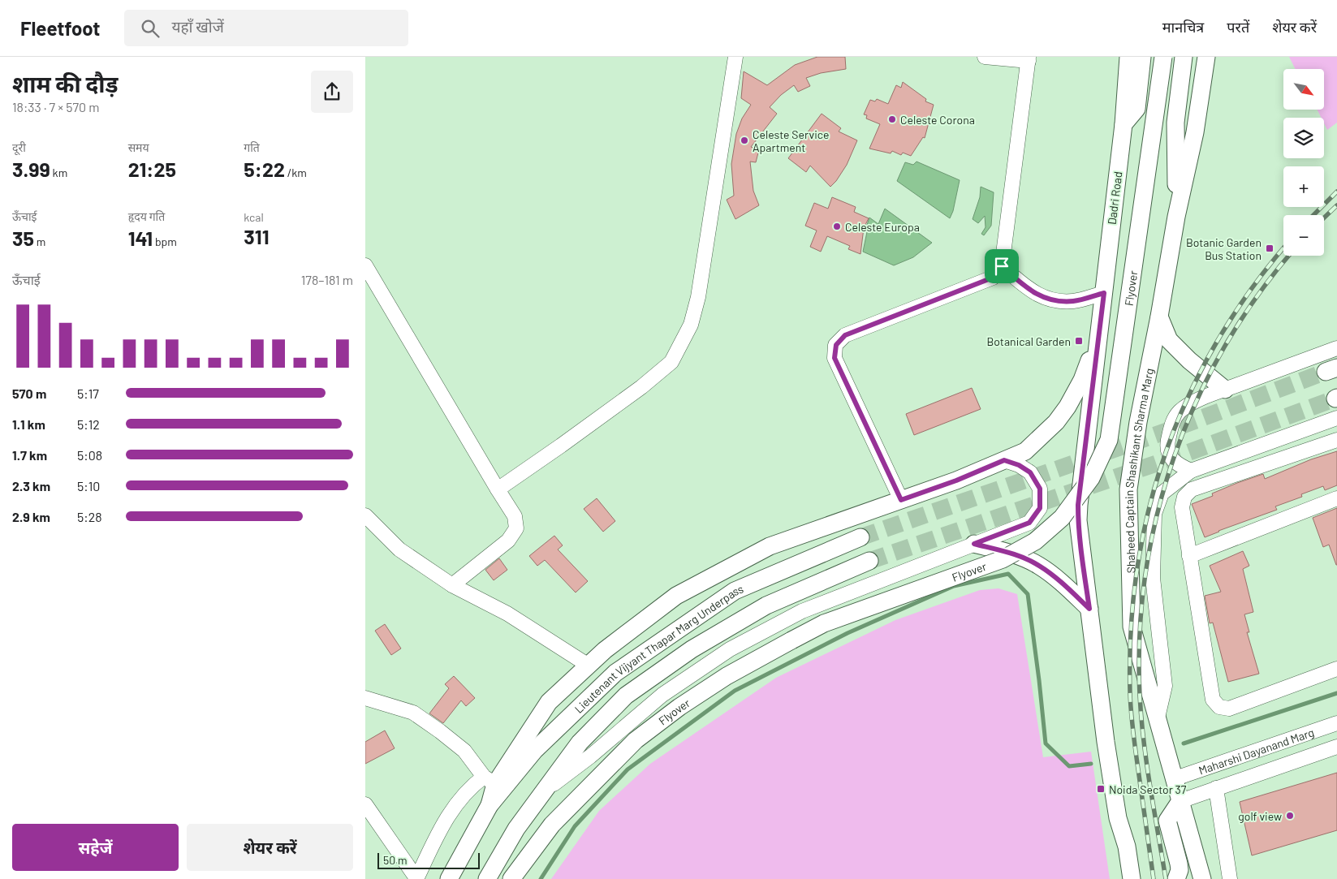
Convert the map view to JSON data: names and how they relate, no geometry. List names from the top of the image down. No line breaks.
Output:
{"streets":{"main road":["Dadri Road","Flyover","Shaheed Captain Shashikant Sharma Marg","Lieutenant Vijyant Thapar Marg Underpass"],"street":["Maharshi Dayanand Marg"]},"crossings":[["Shaheed Captain Shashikant Sharma Marg","Maharshi Dayanand Marg"]],"places":{"other":["Celeste Corona","Celeste Service Apartment","Celeste Europa","golf view"],"transit":["Botanic Garden Bus Station","Botanical Garden","Noida Sector 37"]},"scale_bar":"50 m","north":"bottom right","page":{"header":"Fleetfoot","search":"यहाँ खोजें","nav":["मानचित्र","परतें","शेयर करें"],"heading":["शाम की दौड़","18:33 · 7 × 570 m"],"map_buttons":["+","−"],"stats":[["दूरी","3.99 km"],["समय","21:25"],["गति","5:22 /km"],["ऊँचाई","35 m"],["हृदय गति","141 bpm"],["kcal","311"]],"chart":["ऊँचाई","178–181 m"],"list":[{"name":"570 m","note":"5:17"},{"name":"1.1 km","note":"5:12"},{"name":"1.7 km","note":"5:08"},{"name":"2.3 km","note":"5:10"},{"name":"2.9 km","note":"5:28"}],"buttons":["सहेजें","शेयर करें"],"scale":"50 m"}}
